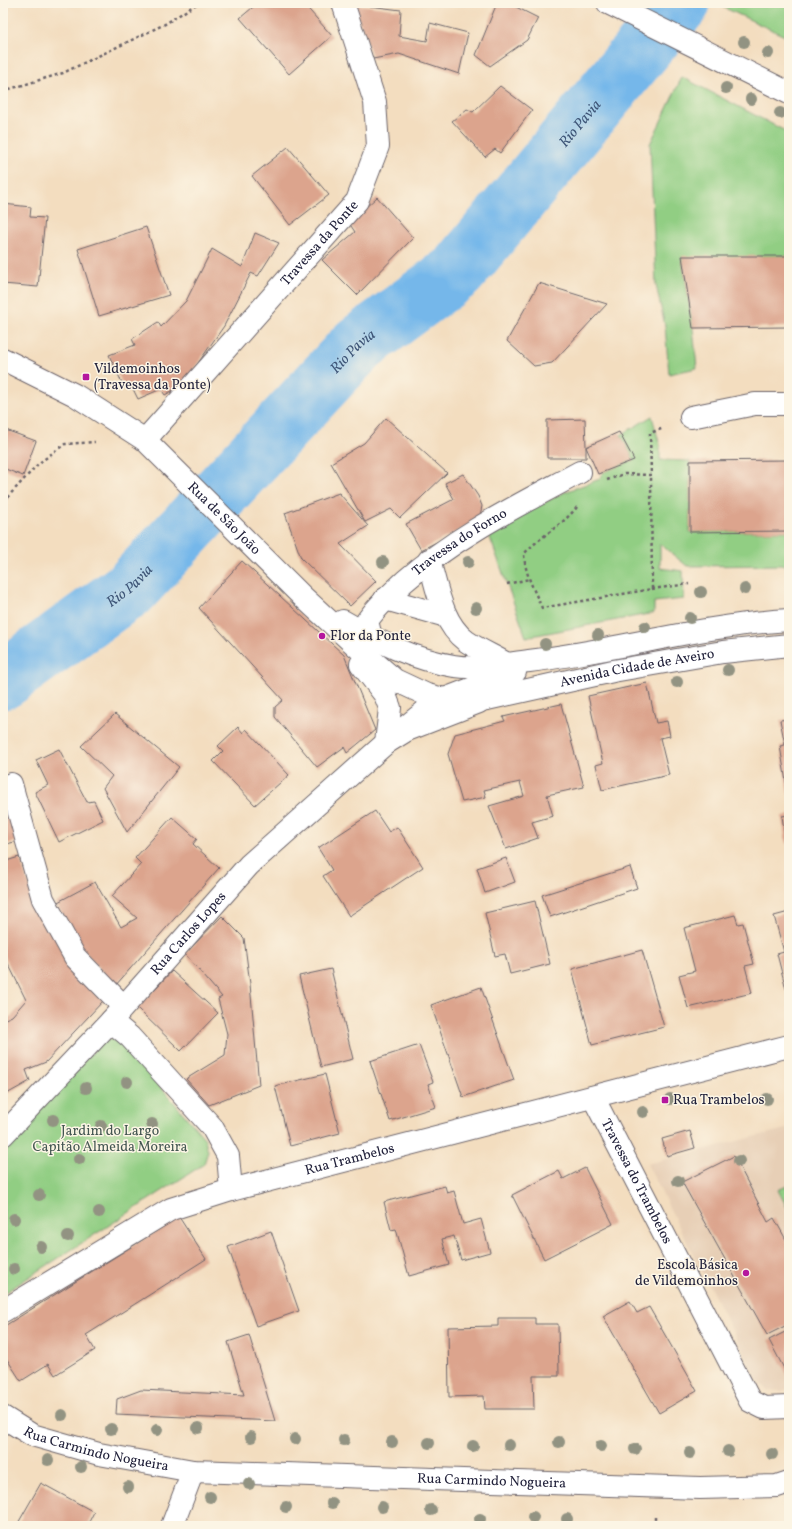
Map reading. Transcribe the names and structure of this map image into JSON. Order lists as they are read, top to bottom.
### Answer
{
  "streets": {
    "street": [
      "Travessa da Ponte",
      "Rua de São João",
      "Travessa do Forno",
      "Avenida Cidade de Aveiro",
      "Rua Carlos Lopes",
      "Rua Trambelos",
      "Travessa do Trambelos",
      "Rua Carmindo Nogueira"
    ]
  },
  "crossings": [
    ["Travessa da Ponte", "Rua de São João"],
    ["Rua de São João", "Avenida Cidade de Aveiro"],
    ["Travessa do Forno", "Avenida Cidade de Aveiro"],
    ["Avenida Cidade de Aveiro", "Rua Carlos Lopes"],
    ["Rua Trambelos", "Travessa do Trambelos"]
  ],
  "water": ["Rio Pavia"],
  "parks": ["Jardim do Largo Capitão Almeida Moreira"],
  "places": {
    "transit": ["Vildemoinhos (Travessa da Ponte)", "Rua Trambelos"],
    "other": ["Flor da Ponte", "Escola Básica de Vildemoinhos"]
  }
}
